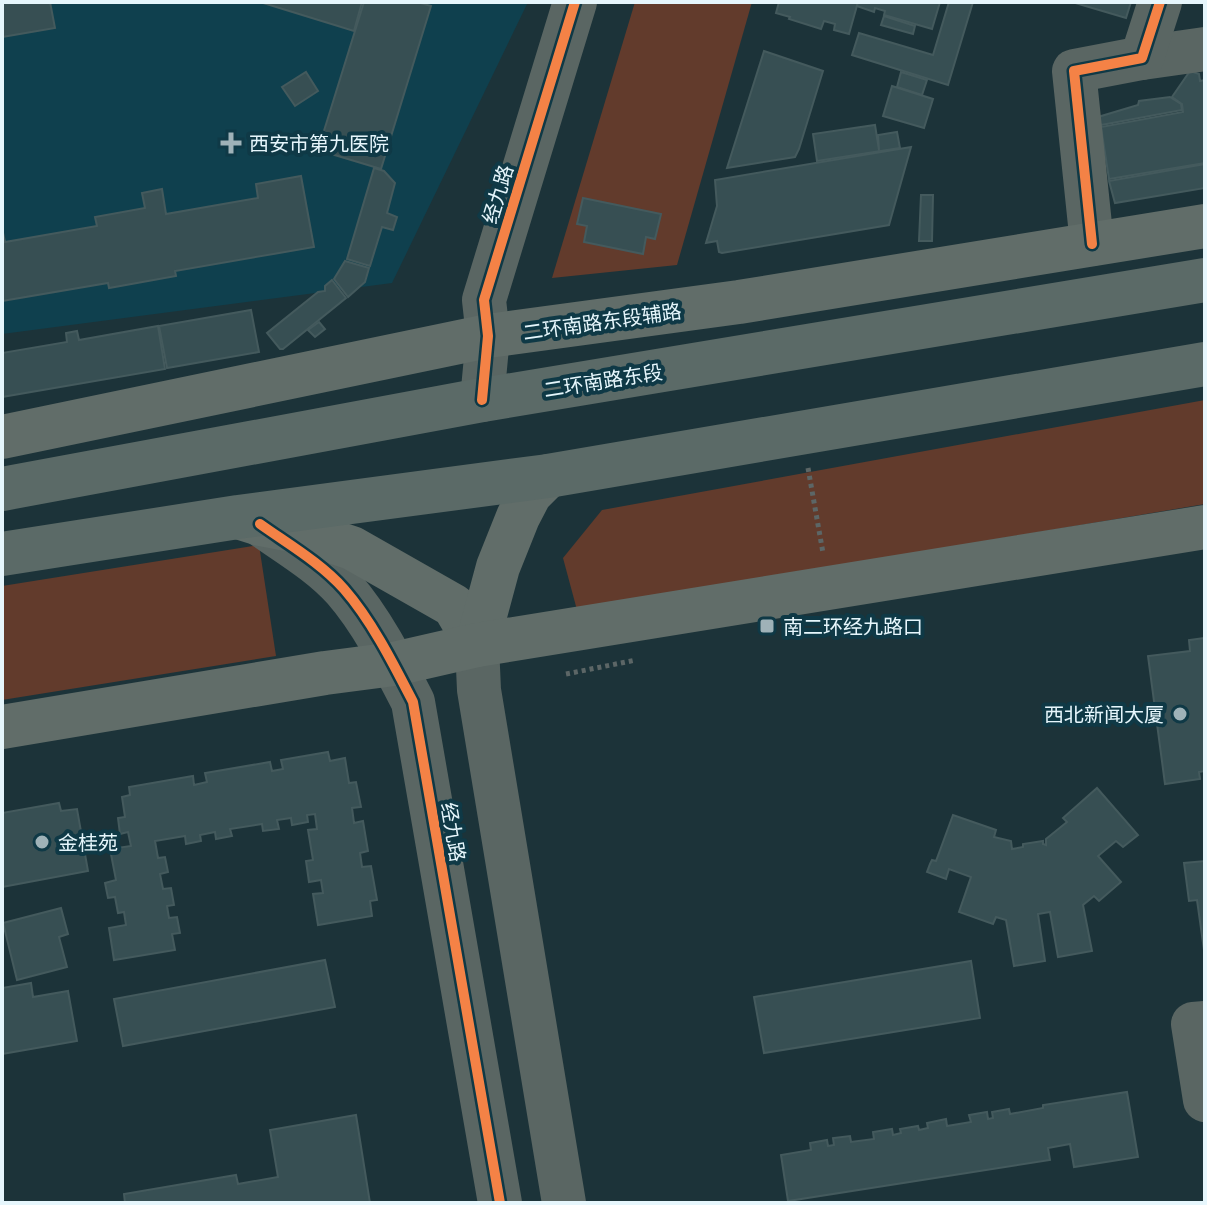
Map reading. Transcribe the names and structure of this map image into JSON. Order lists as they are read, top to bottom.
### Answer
{
  "streets": {
    "highway": ["二环南路东段"],
    "main road": ["二环南路东段辅路"],
    "street": ["经九路"]
  },
  "crossings": [
    ["经九路", "二环南路东段辅路"],
    ["经九路", "二环南路东段"]
  ],
  "places": {
    "health": ["西安市第九医院"],
    "transit": ["南二环经九路口"],
    "other": ["西北新闻大厦", "金桂苑"]
  }
}
